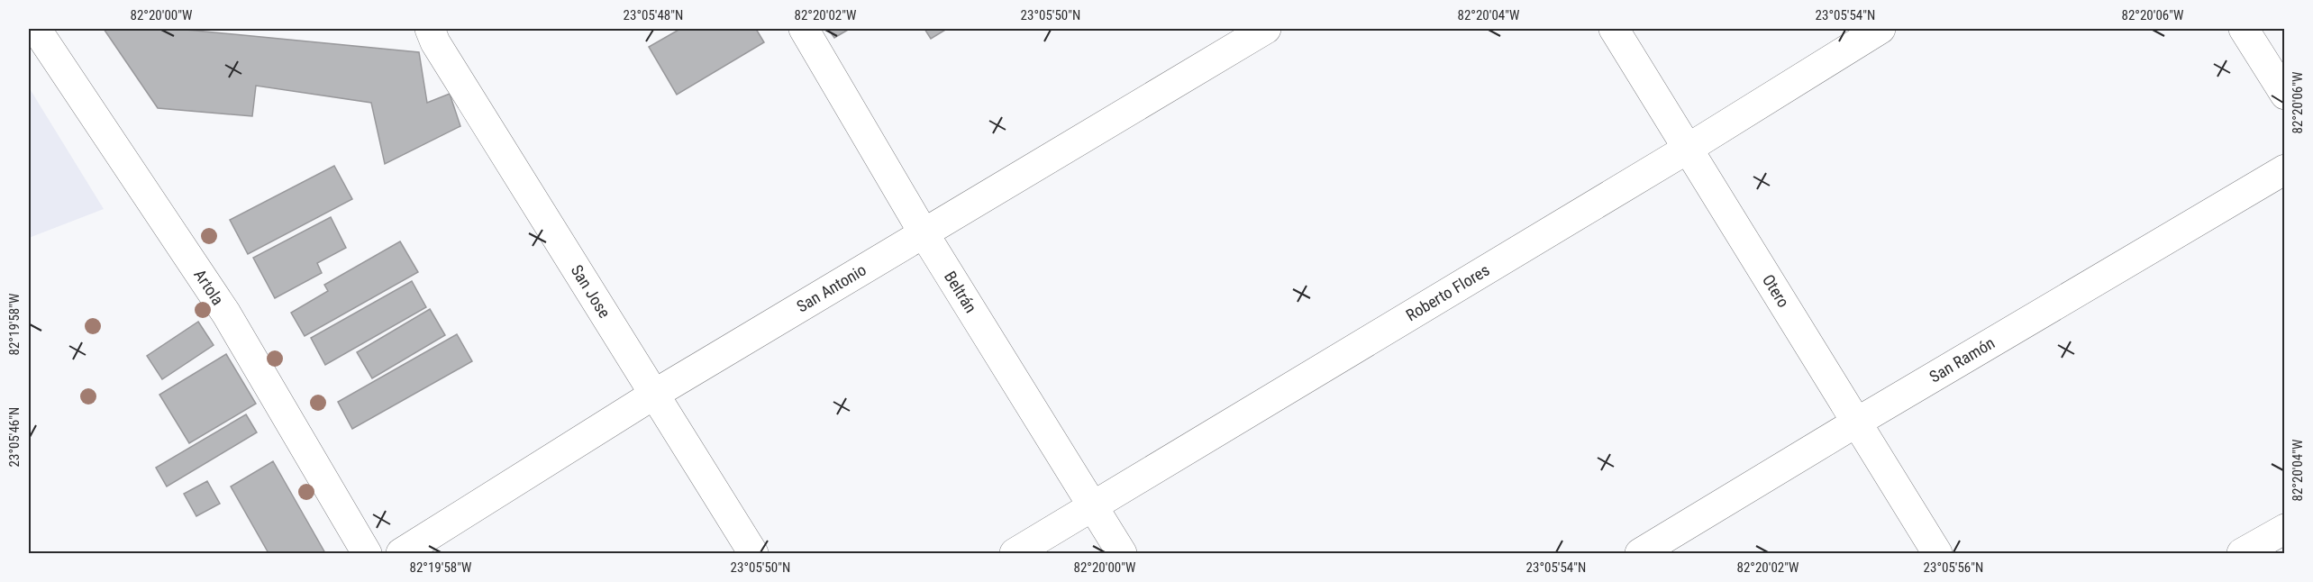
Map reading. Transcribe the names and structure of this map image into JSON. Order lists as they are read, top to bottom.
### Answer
{
  "streets": {
    "street": [
      "Artola",
      "San Antonio",
      "San Jose",
      "Otero",
      "Beltrán",
      "Roberto Flores",
      "San Ramón"
    ]
  },
  "crossings": [
    ["San Antonio", "San Jose"],
    ["San Antonio", "Beltrán"],
    ["Otero", "Roberto Flores"],
    ["Otero", "San Ramón"],
    ["Beltrán", "Roberto Flores"]
  ],
  "coordinates": [
    "82°20'00\"W",
    "23°05'48\"N",
    "82°20'02\"W",
    "23°05'50\"N",
    "82°20'04\"W",
    "23°05'54\"N",
    "82°20'06\"W",
    "82°19'58\"W",
    "23°05'46\"N",
    "23°05'56\"N"
  ]
}
